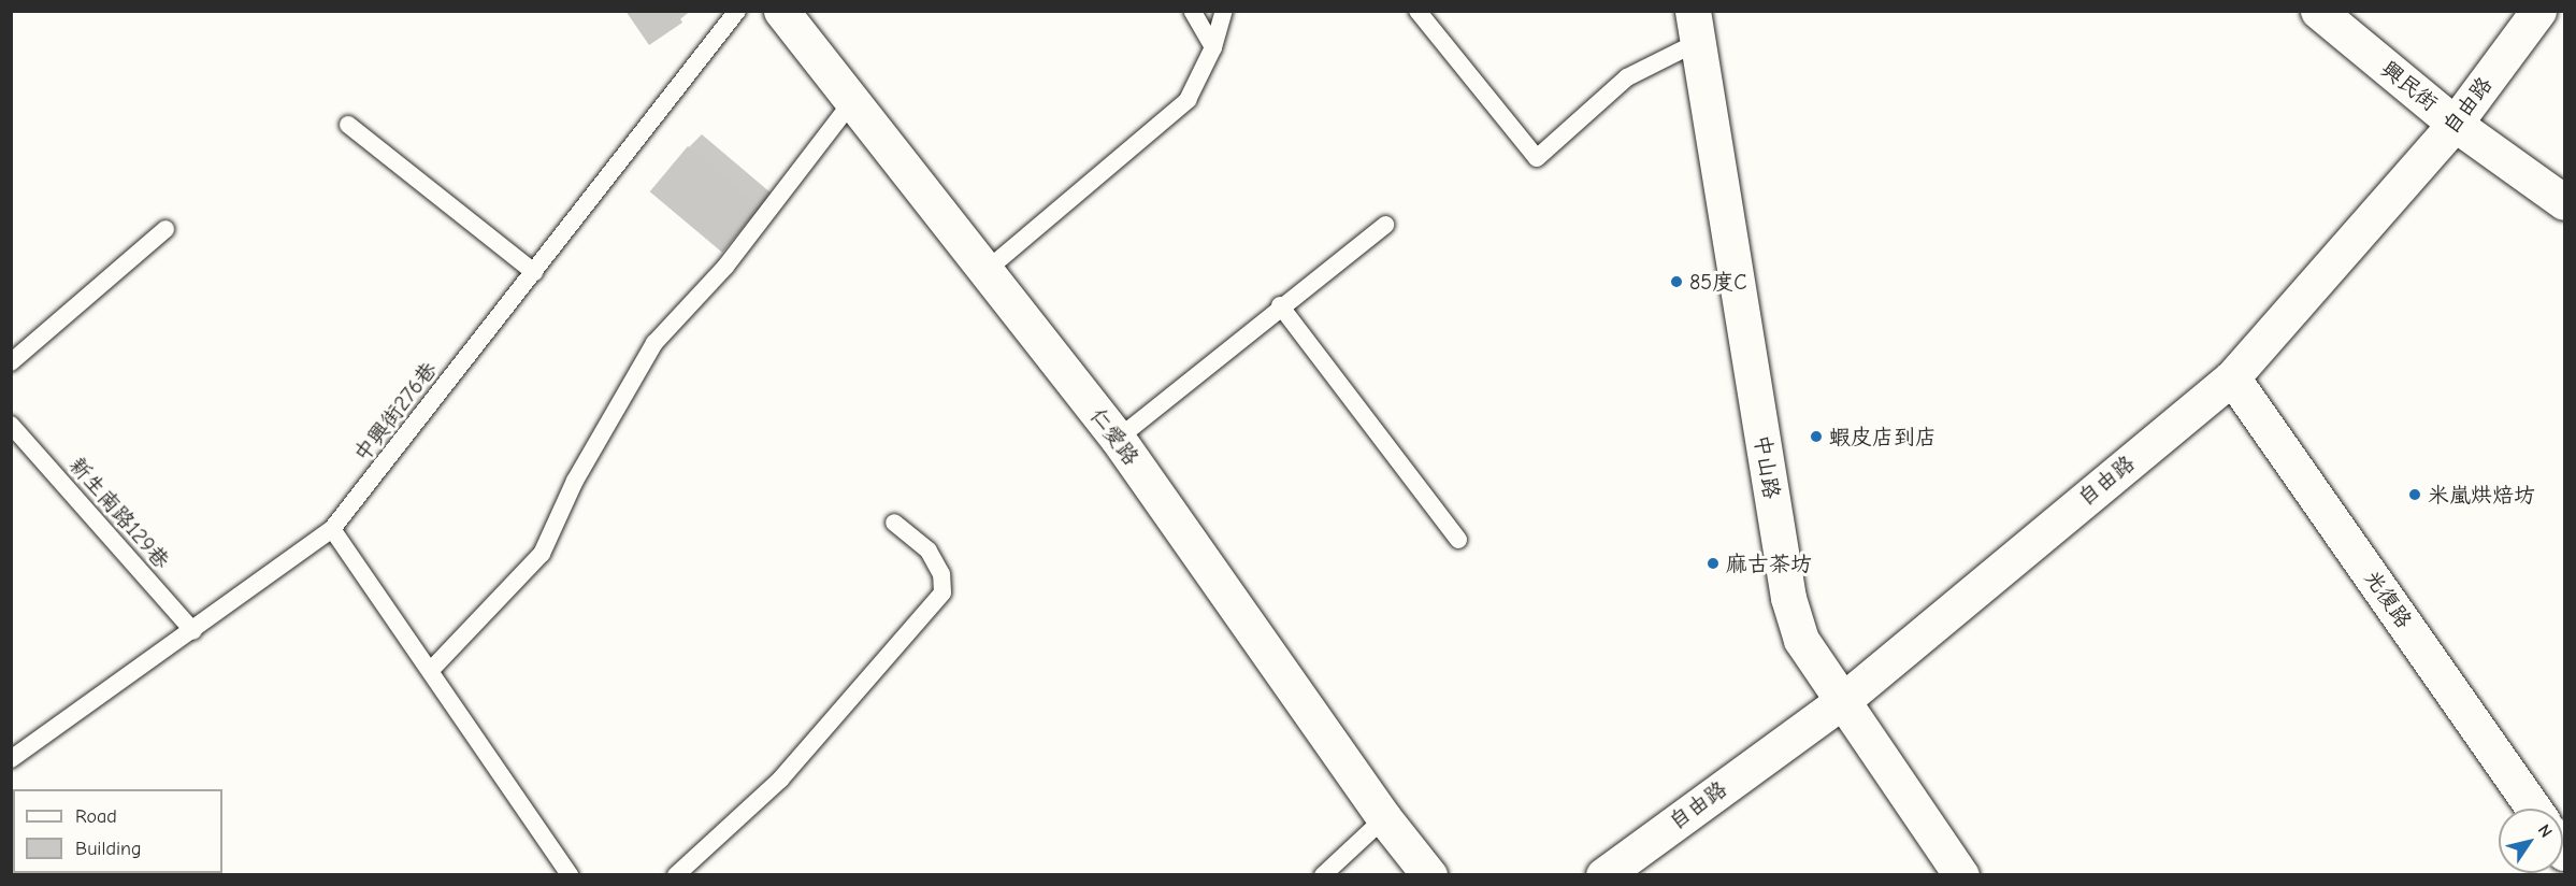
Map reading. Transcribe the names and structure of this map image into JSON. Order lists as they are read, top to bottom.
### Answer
{
  "streets": {
    "street": [
      "興民街",
      "自由路",
      "仁愛路",
      "中山路",
      "光復路"
    ],
    "lane": ["中興街276巷", "新生南路129巷"]
  },
  "crossings": [
    ["興民街", "自由路"],
    ["自由路", "中山路"],
    ["自由路", "光復路"],
    ["中興街276巷", "新生南路129巷"]
  ],
  "places": [
    "85度C",
    "蝦皮店到店",
    "米嵐烘焙坊",
    "麻古茶坊"
  ],
  "legend": ["Road", "Building"],
  "north": "top right"
}
